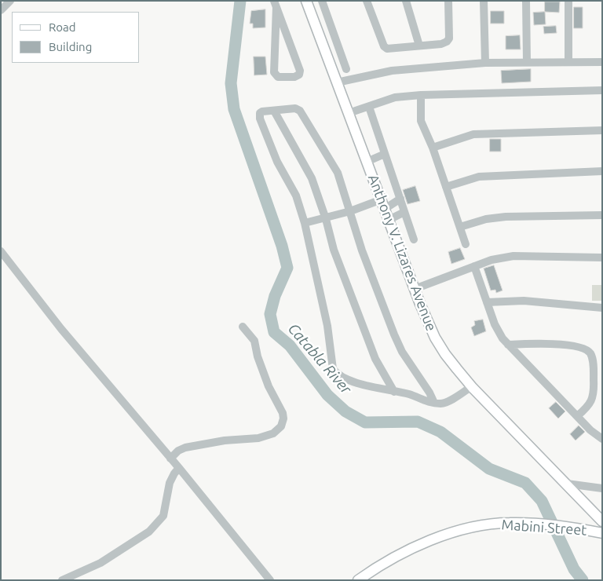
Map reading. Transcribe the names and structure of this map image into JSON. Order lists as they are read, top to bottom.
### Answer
{
  "streets": {
    "main road": ["Anthony V. Lizares Avenue", "Mabini Street"]
  },
  "water": ["Catabla River"],
  "legend": ["Road", "Building"]
}
